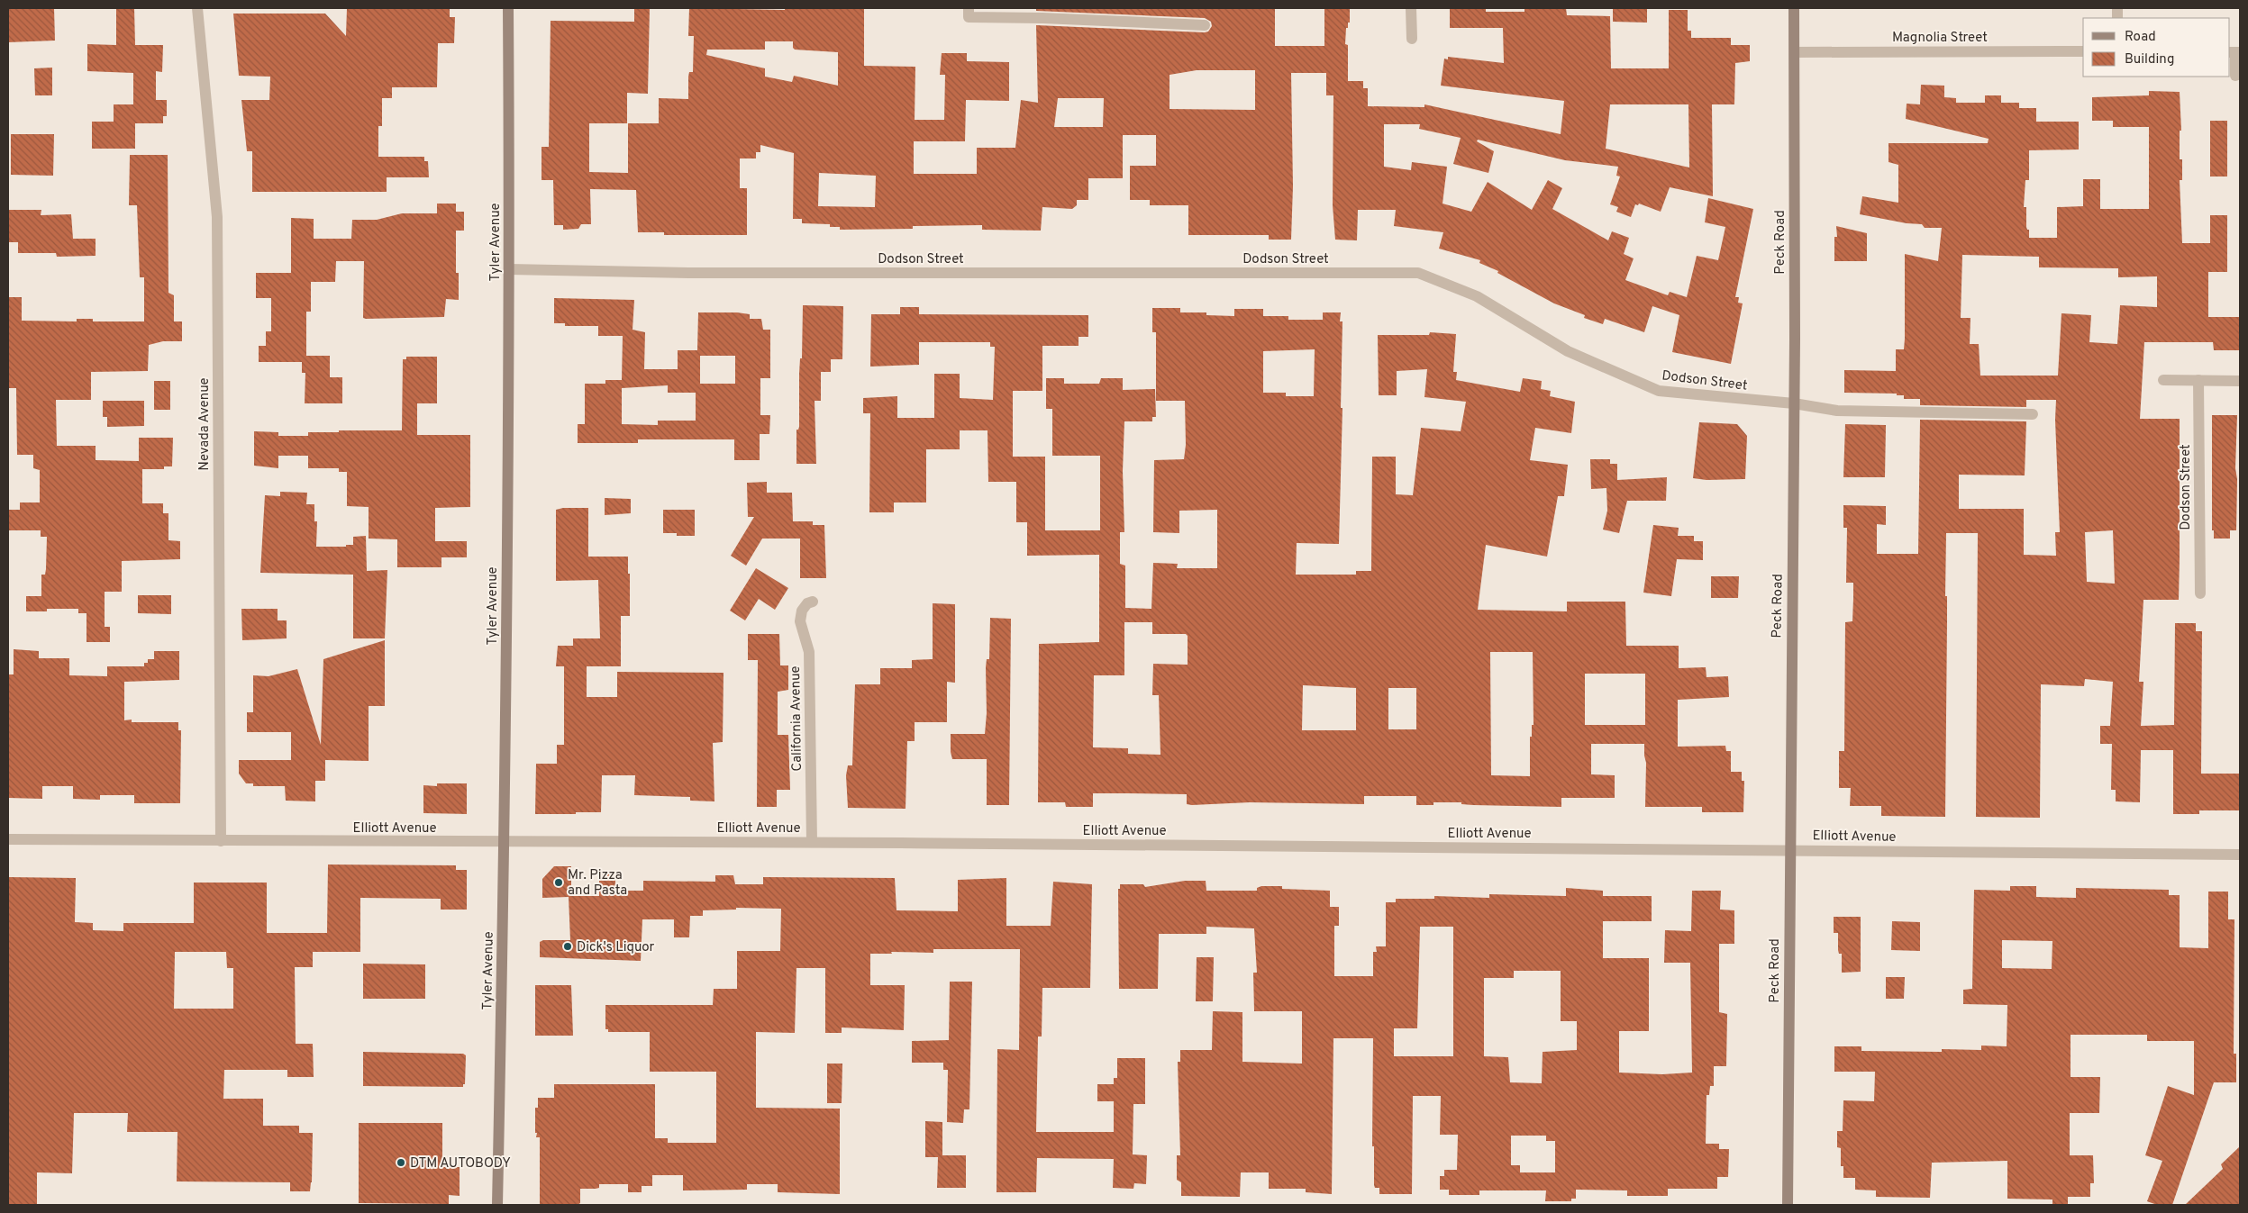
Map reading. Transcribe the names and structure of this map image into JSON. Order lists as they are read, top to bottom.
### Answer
{
  "streets": {
    "main road": ["Tyler Avenue", "Peck Road"],
    "street": [
      "Magnolia Street",
      "Dodson Street",
      "Nevada Avenue",
      "California Avenue",
      "Elliott Avenue"
    ]
  },
  "crossings": [
    ["Magnolia Street", "Peck Road"],
    ["Tyler Avenue", "Dodson Street"],
    ["Tyler Avenue", "Elliott Avenue"],
    ["Peck Road", "Dodson Street"],
    ["Peck Road", "Elliott Avenue"],
    ["Nevada Avenue", "Elliott Avenue"],
    ["California Avenue", "Elliott Avenue"]
  ],
  "places": ["Mr. Pizza and Pasta", "Dick's Liquor", "DTM AUTOBODY"],
  "legend": ["Road", "Building"]
}
